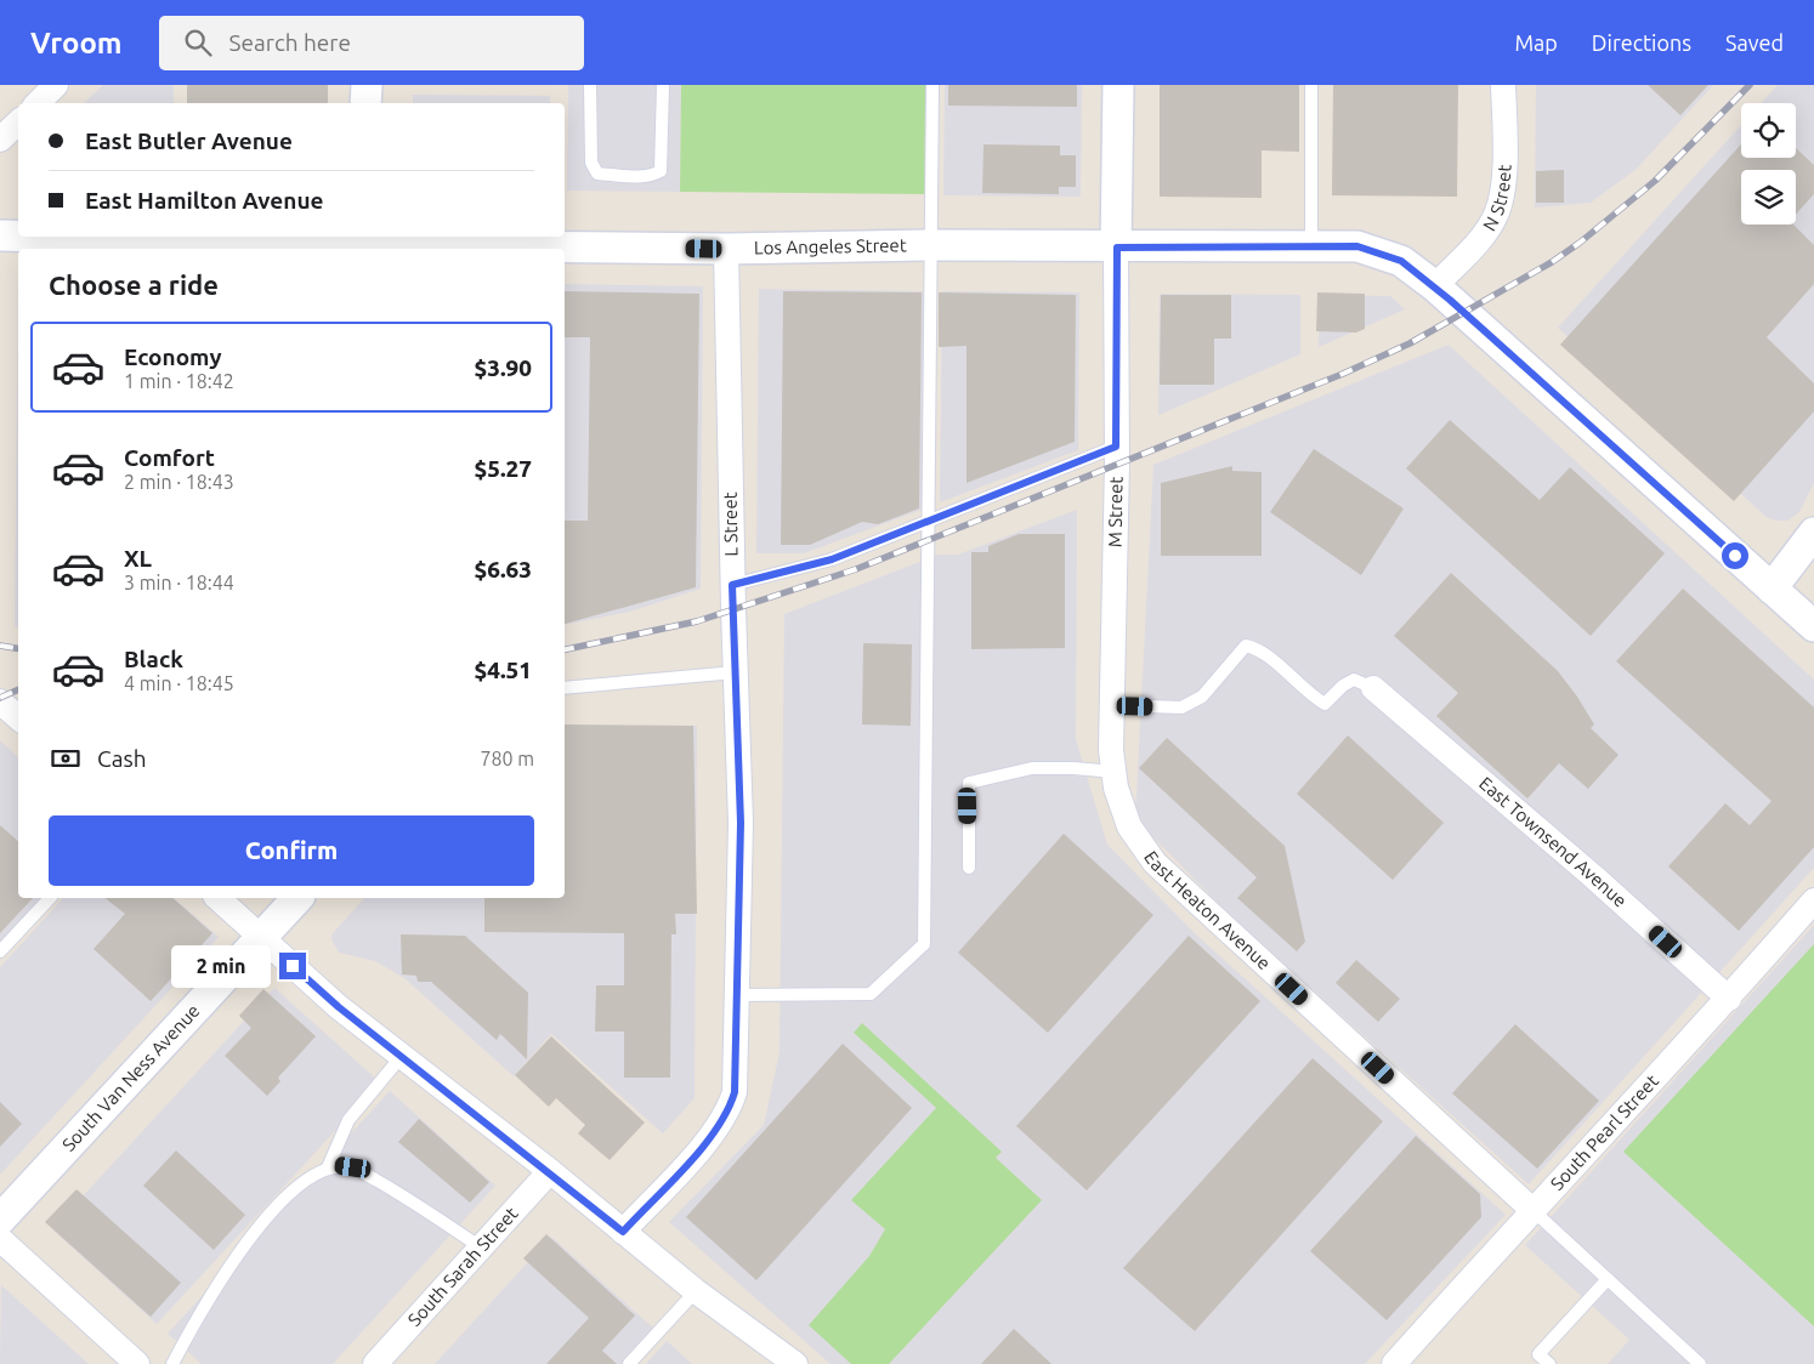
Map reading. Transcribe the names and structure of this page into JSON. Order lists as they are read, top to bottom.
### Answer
{
  "streets": {
    "street": [
      "N Street",
      "Los Angeles Street",
      "M Street",
      "L Street",
      "East Townsend Avenue",
      "East Heaton Avenue",
      "South Van Ness Avenue",
      "South Pearl Street",
      "South Sarah Street"
    ]
  },
  "crossings": [
    ["N Street", "Los Angeles Street"],
    ["Los Angeles Street", "M Street"],
    ["Los Angeles Street", "L Street"],
    ["M Street", "East Heaton Avenue"],
    ["East Townsend Avenue", "South Pearl Street"],
    ["East Heaton Avenue", "South Pearl Street"]
  ],
  "page": {
    "header": "Vroom",
    "search": "Search here",
    "nav": ["Map", "Directions", "Saved"],
    "banner": ["East Butler Avenue", "East Hamilton Avenue"],
    "heading": "Choose a ride",
    "list": [
      {
        "name": "Economy",
        "note": "1 min · 18:42",
        "value": "$3.90"
      },
      {
        "name": "Comfort",
        "note": "2 min · 18:43",
        "value": "$5.27"
      },
      {
        "name": "XL",
        "note": "3 min · 18:44",
        "value": "$6.63"
      },
      {
        "name": "Black",
        "note": "4 min · 18:45",
        "value": "$4.51"
      }
    ],
    "pay": ["Cash", "780 m"],
    "buttons": "Confirm",
    "bubble": "2 min"
  }
}
